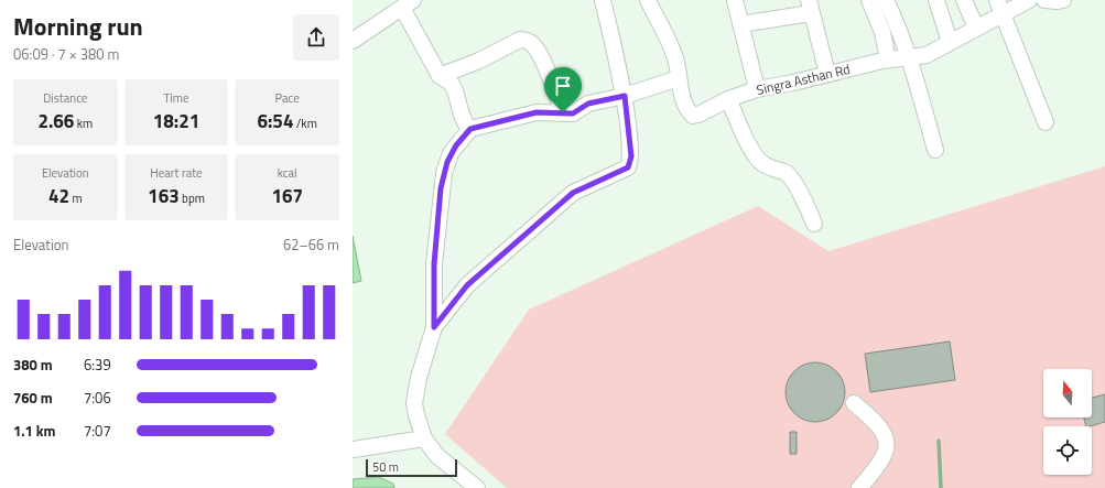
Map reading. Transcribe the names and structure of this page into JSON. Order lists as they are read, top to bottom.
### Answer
{
  "streets": {
    "street": ["Singra Asthan Rd"]
  },
  "scale_bar": "50 m",
  "north": "top",
  "page": {
    "heading": ["Morning run", "06:09 · 7 × 380 m"],
    "stats": [
      ["Distance", "2.66 km"],
      ["Time", "18:21"],
      ["Pace", "6:54 /km"],
      ["Elevation", "42 m"],
      ["Heart rate", "163 bpm"],
      ["kcal", "167"]
    ],
    "chart": ["Elevation", "62–66 m"],
    "list": [
      {
        "name": "380 m",
        "note": "6:39"
      },
      {
        "name": "760 m",
        "note": "7:06"
      },
      {
        "name": "1.1 km",
        "note": "7:07"
      }
    ],
    "scale": "50 m"
  }
}
